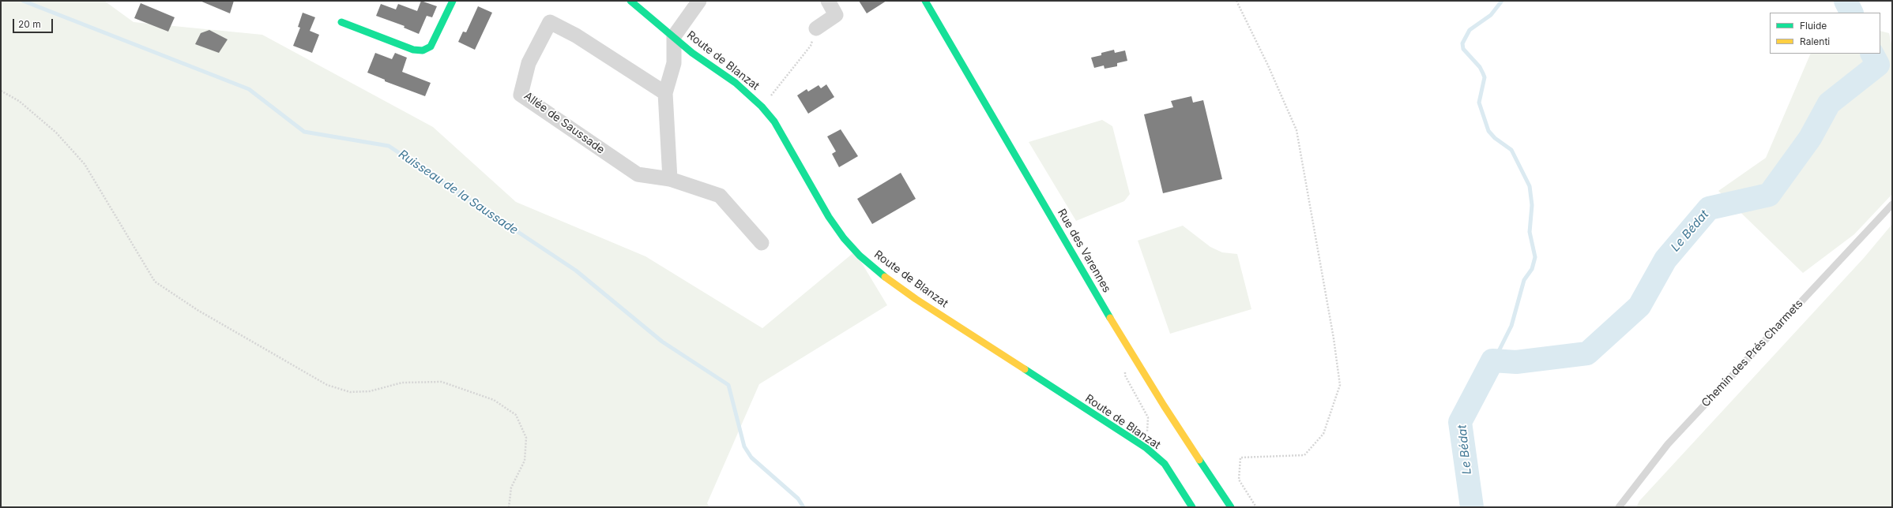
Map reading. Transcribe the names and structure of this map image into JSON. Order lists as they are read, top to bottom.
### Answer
{
  "streets": {
    "street": ["Route de Blanzat", "Allée de Saussade", "Rue des Varennes"],
    "lane": ["Chemin des Prés Charmets"]
  },
  "water": ["Ruisseau de la Saussade", "Le Bédat"],
  "legend": ["Fluide", "Ralenti"],
  "scale_bar": "20 m"
}
